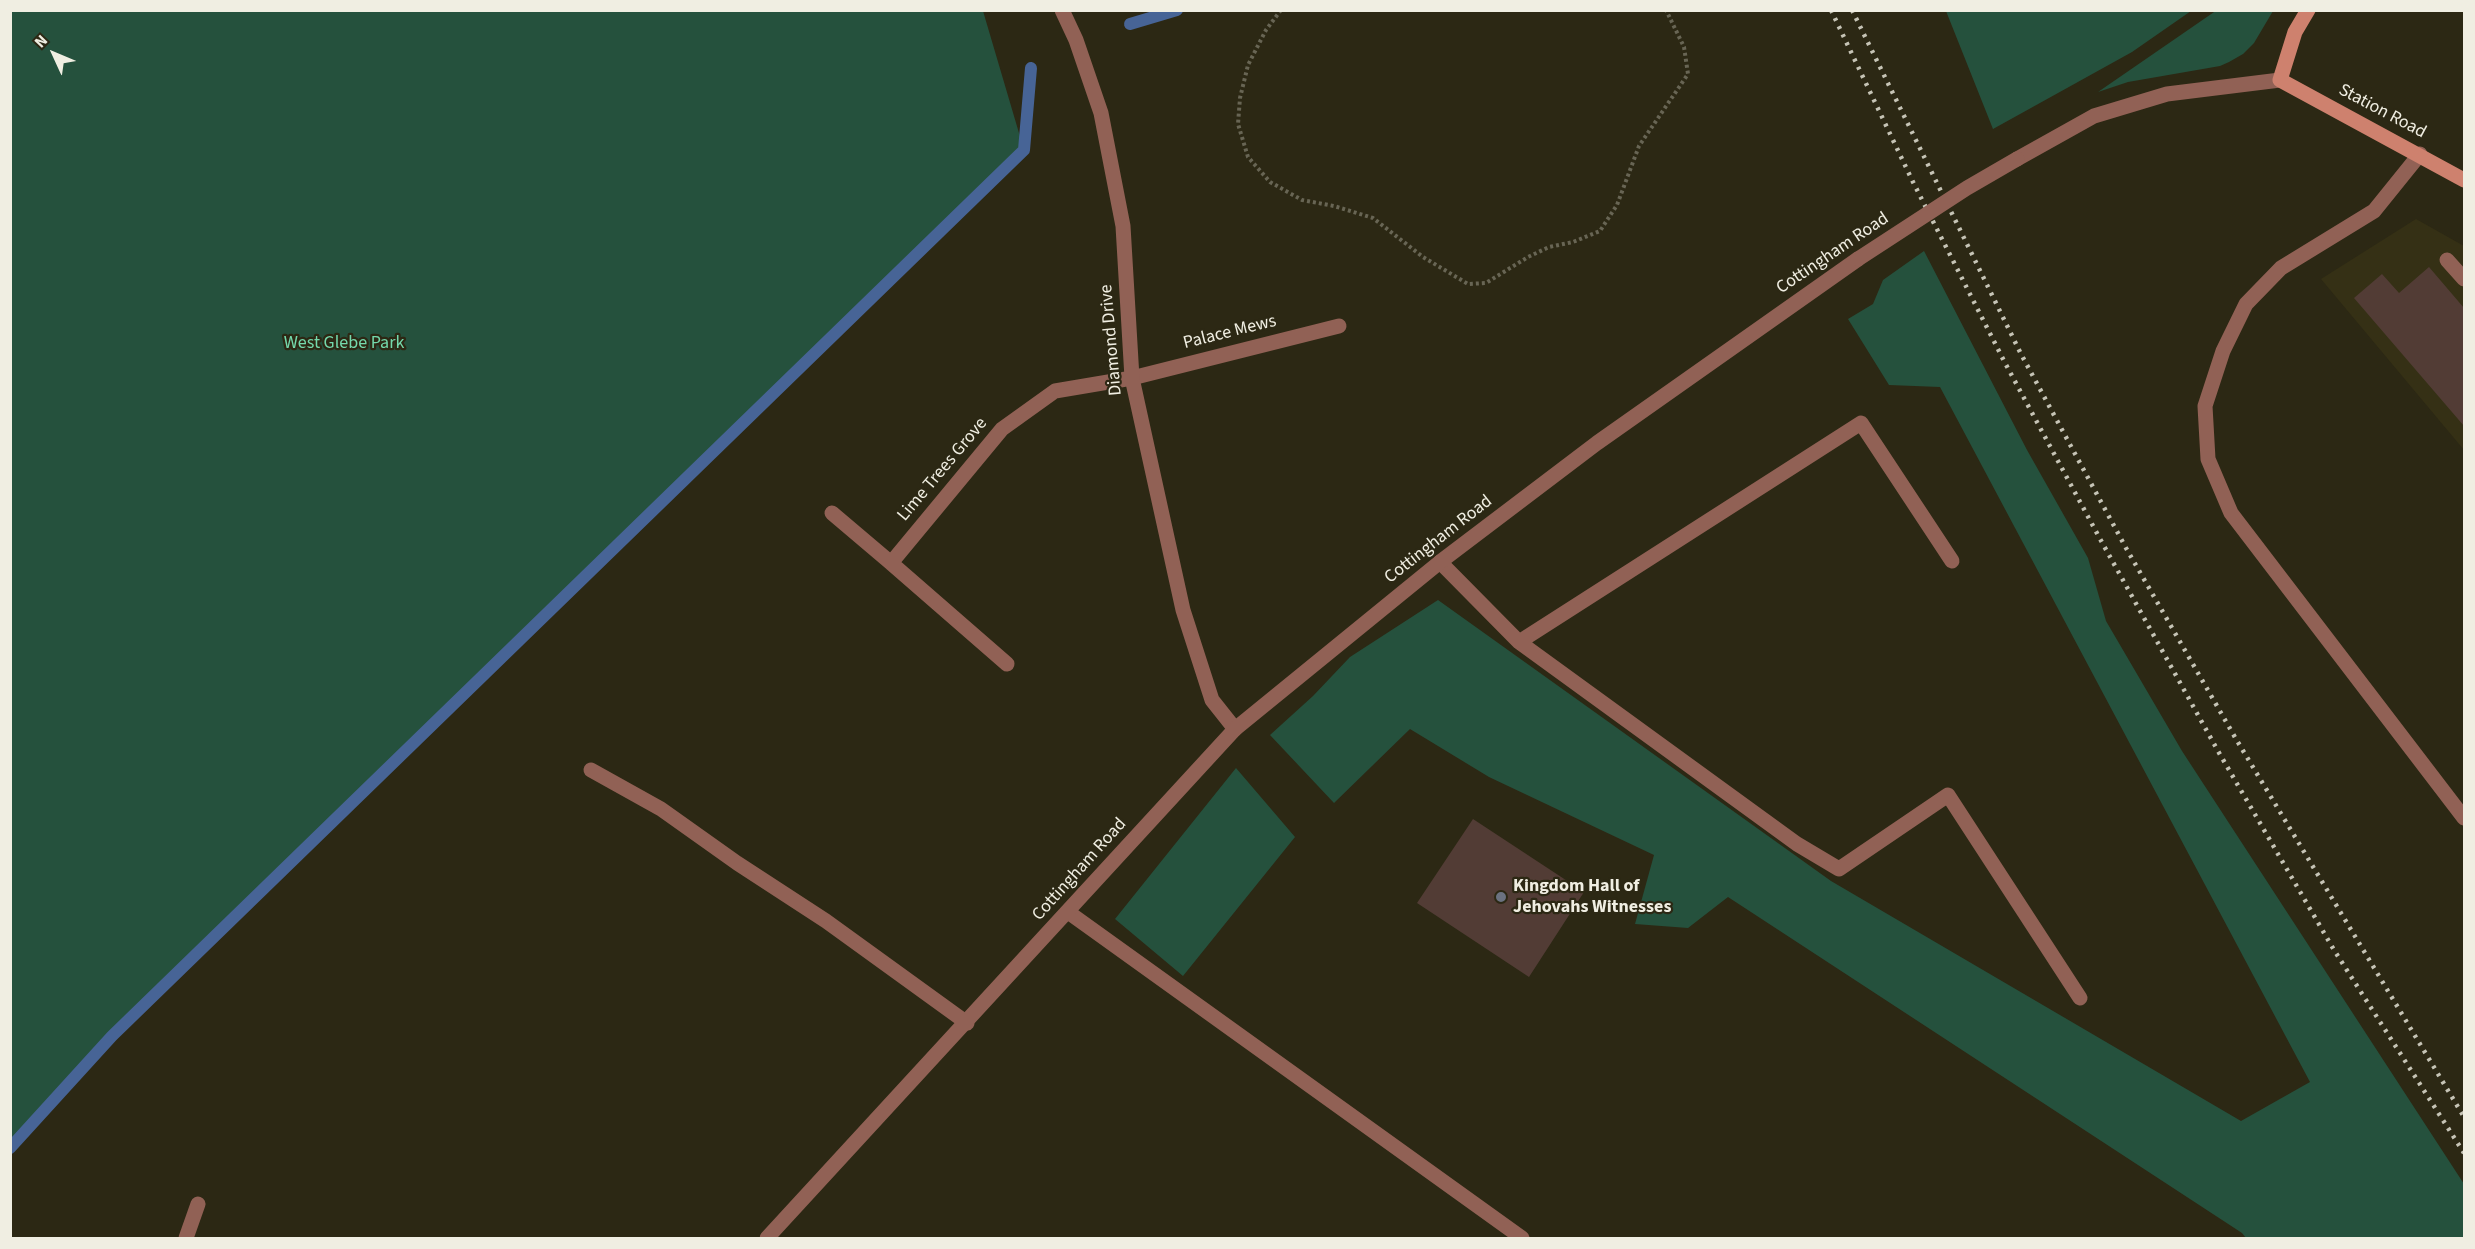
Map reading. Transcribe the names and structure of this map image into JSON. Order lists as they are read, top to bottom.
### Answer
{
  "streets": {
    "main road": ["Station Road"],
    "street": [
      "Cottingham Road",
      "Palace Mews",
      "Diamond Drive",
      "Lime Trees Grove"
    ]
  },
  "crossings": [
    ["Station Road", "Cottingham Road"],
    ["Cottingham Road", "Diamond Drive"],
    ["Palace Mews", "Diamond Drive"],
    ["Palace Mews", "Lime Trees Grove"],
    ["Diamond Drive", "Lime Trees Grove"]
  ],
  "parks": ["West Glebe Park"],
  "places": ["Kingdom Hall of Jehovahs Witnesses"],
  "north": "top left"
}
